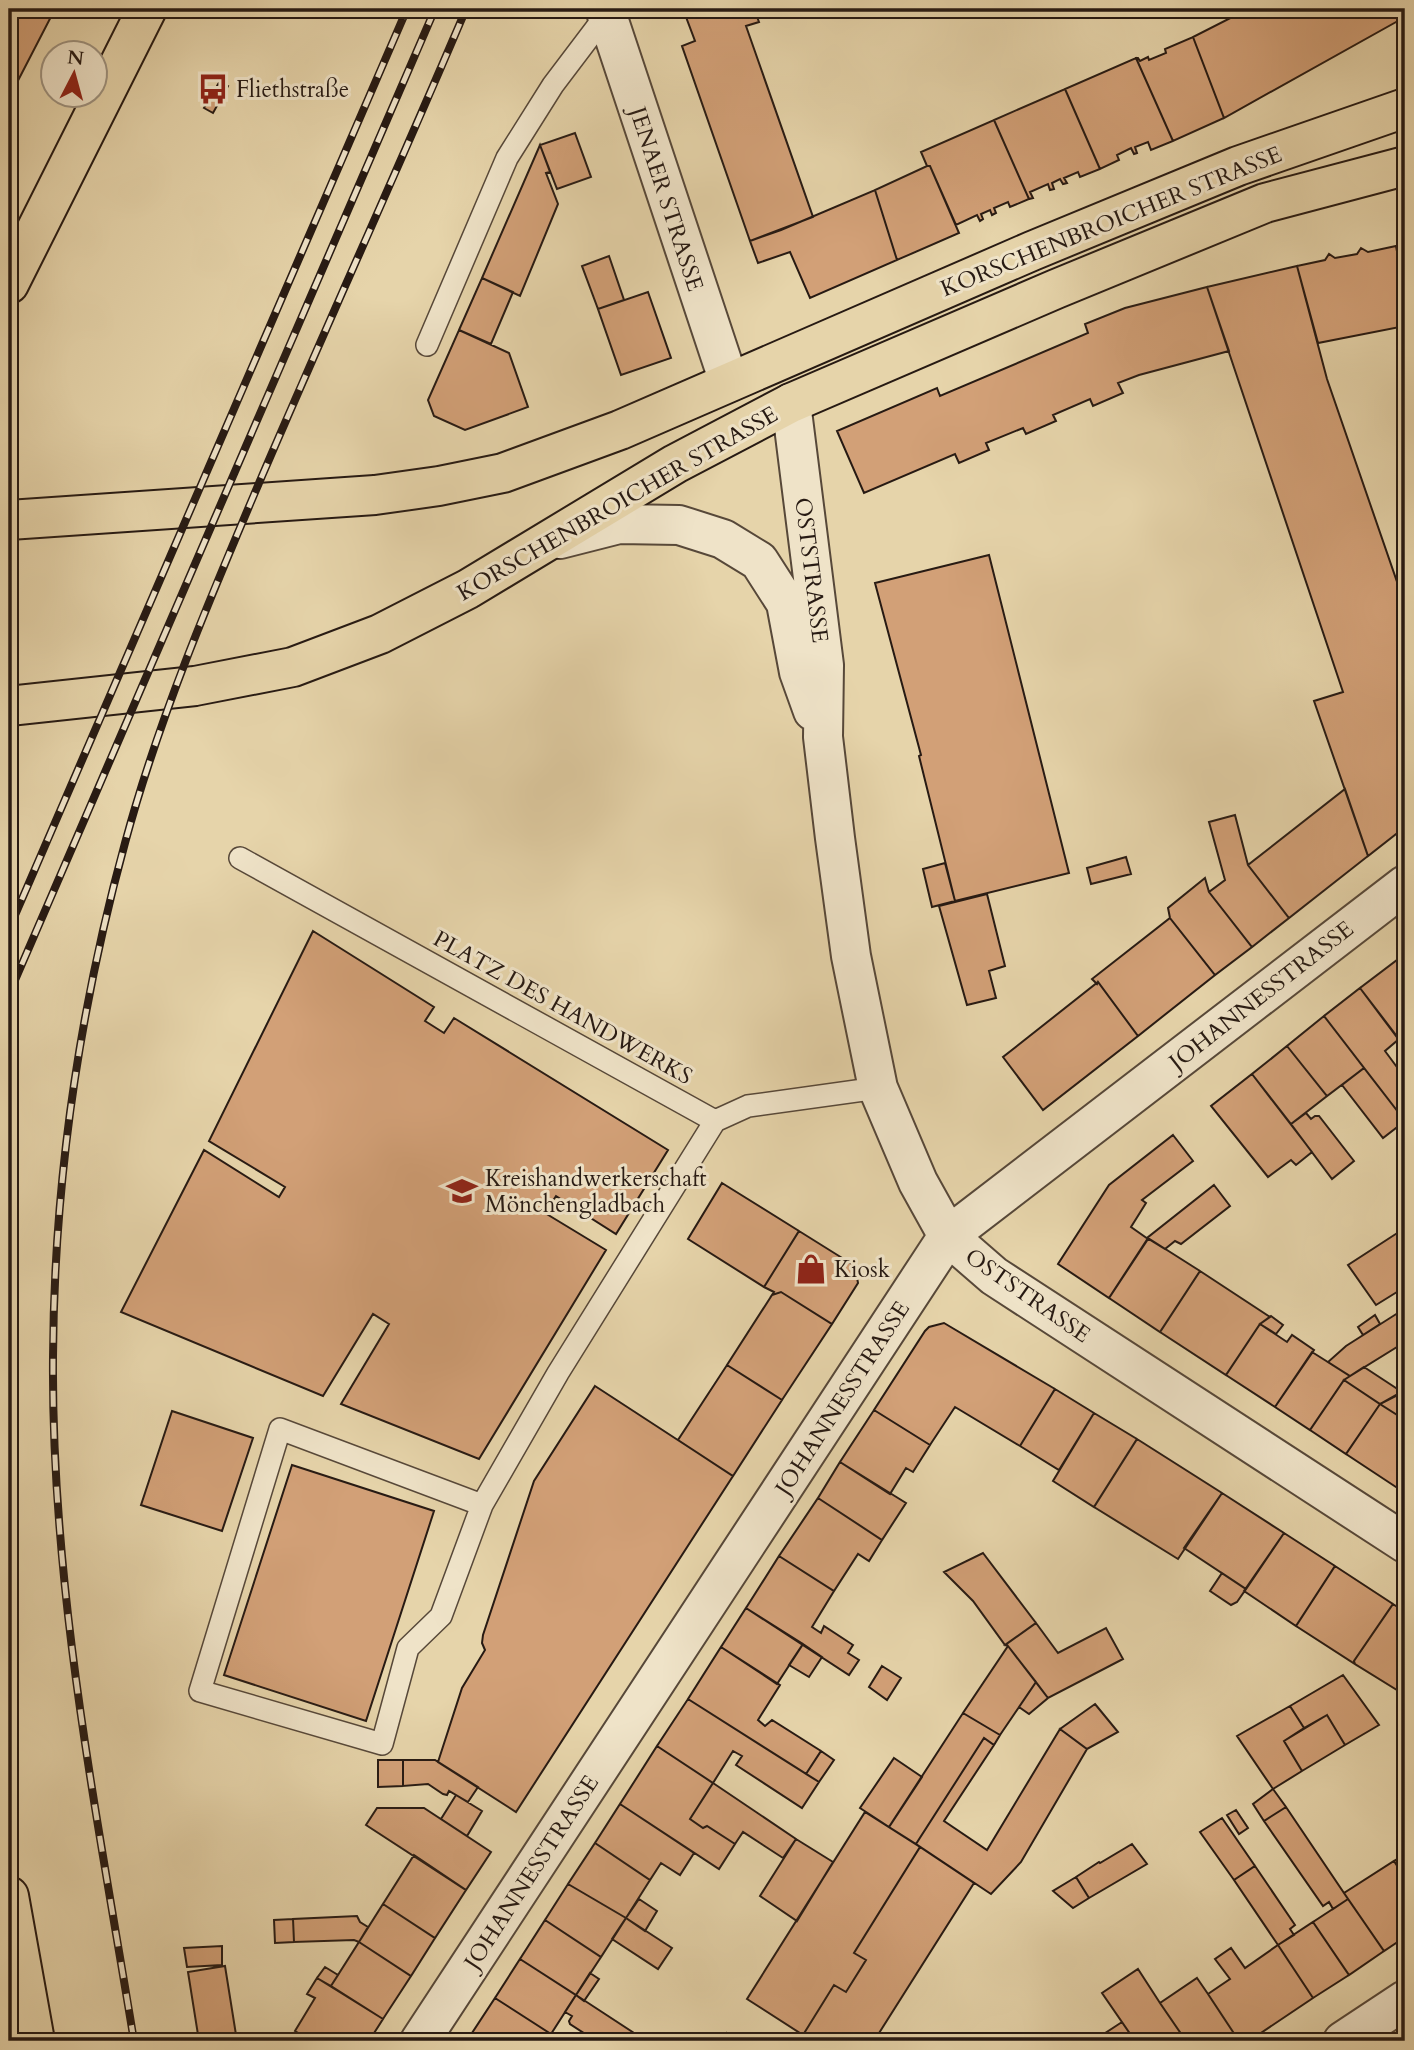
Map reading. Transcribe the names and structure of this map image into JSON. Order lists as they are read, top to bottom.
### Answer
{
  "streets": {
    "main road": ["KORSCHENBROICHER STRASSE"],
    "street": ["JENAER STRASSE", "OSTSTRASSE", "JOHANNESSTRASSE"],
    "lane": ["PLATZ DES HANDWERKS"]
  },
  "crossings": [
    ["JENAER STRASSE", "KORSCHENBROICHER STRASSE"],
    ["KORSCHENBROICHER STRASSE", "OSTSTRASSE"],
    ["OSTSTRASSE", "JOHANNESSTRASSE"]
  ],
  "places": {
    "bus stop": ["Fliethstraße"],
    "school or university": ["Kreishandwerkerschaft Mönchengladbach"],
    "shop": ["Kiosk"]
  },
  "north": "top"
}
